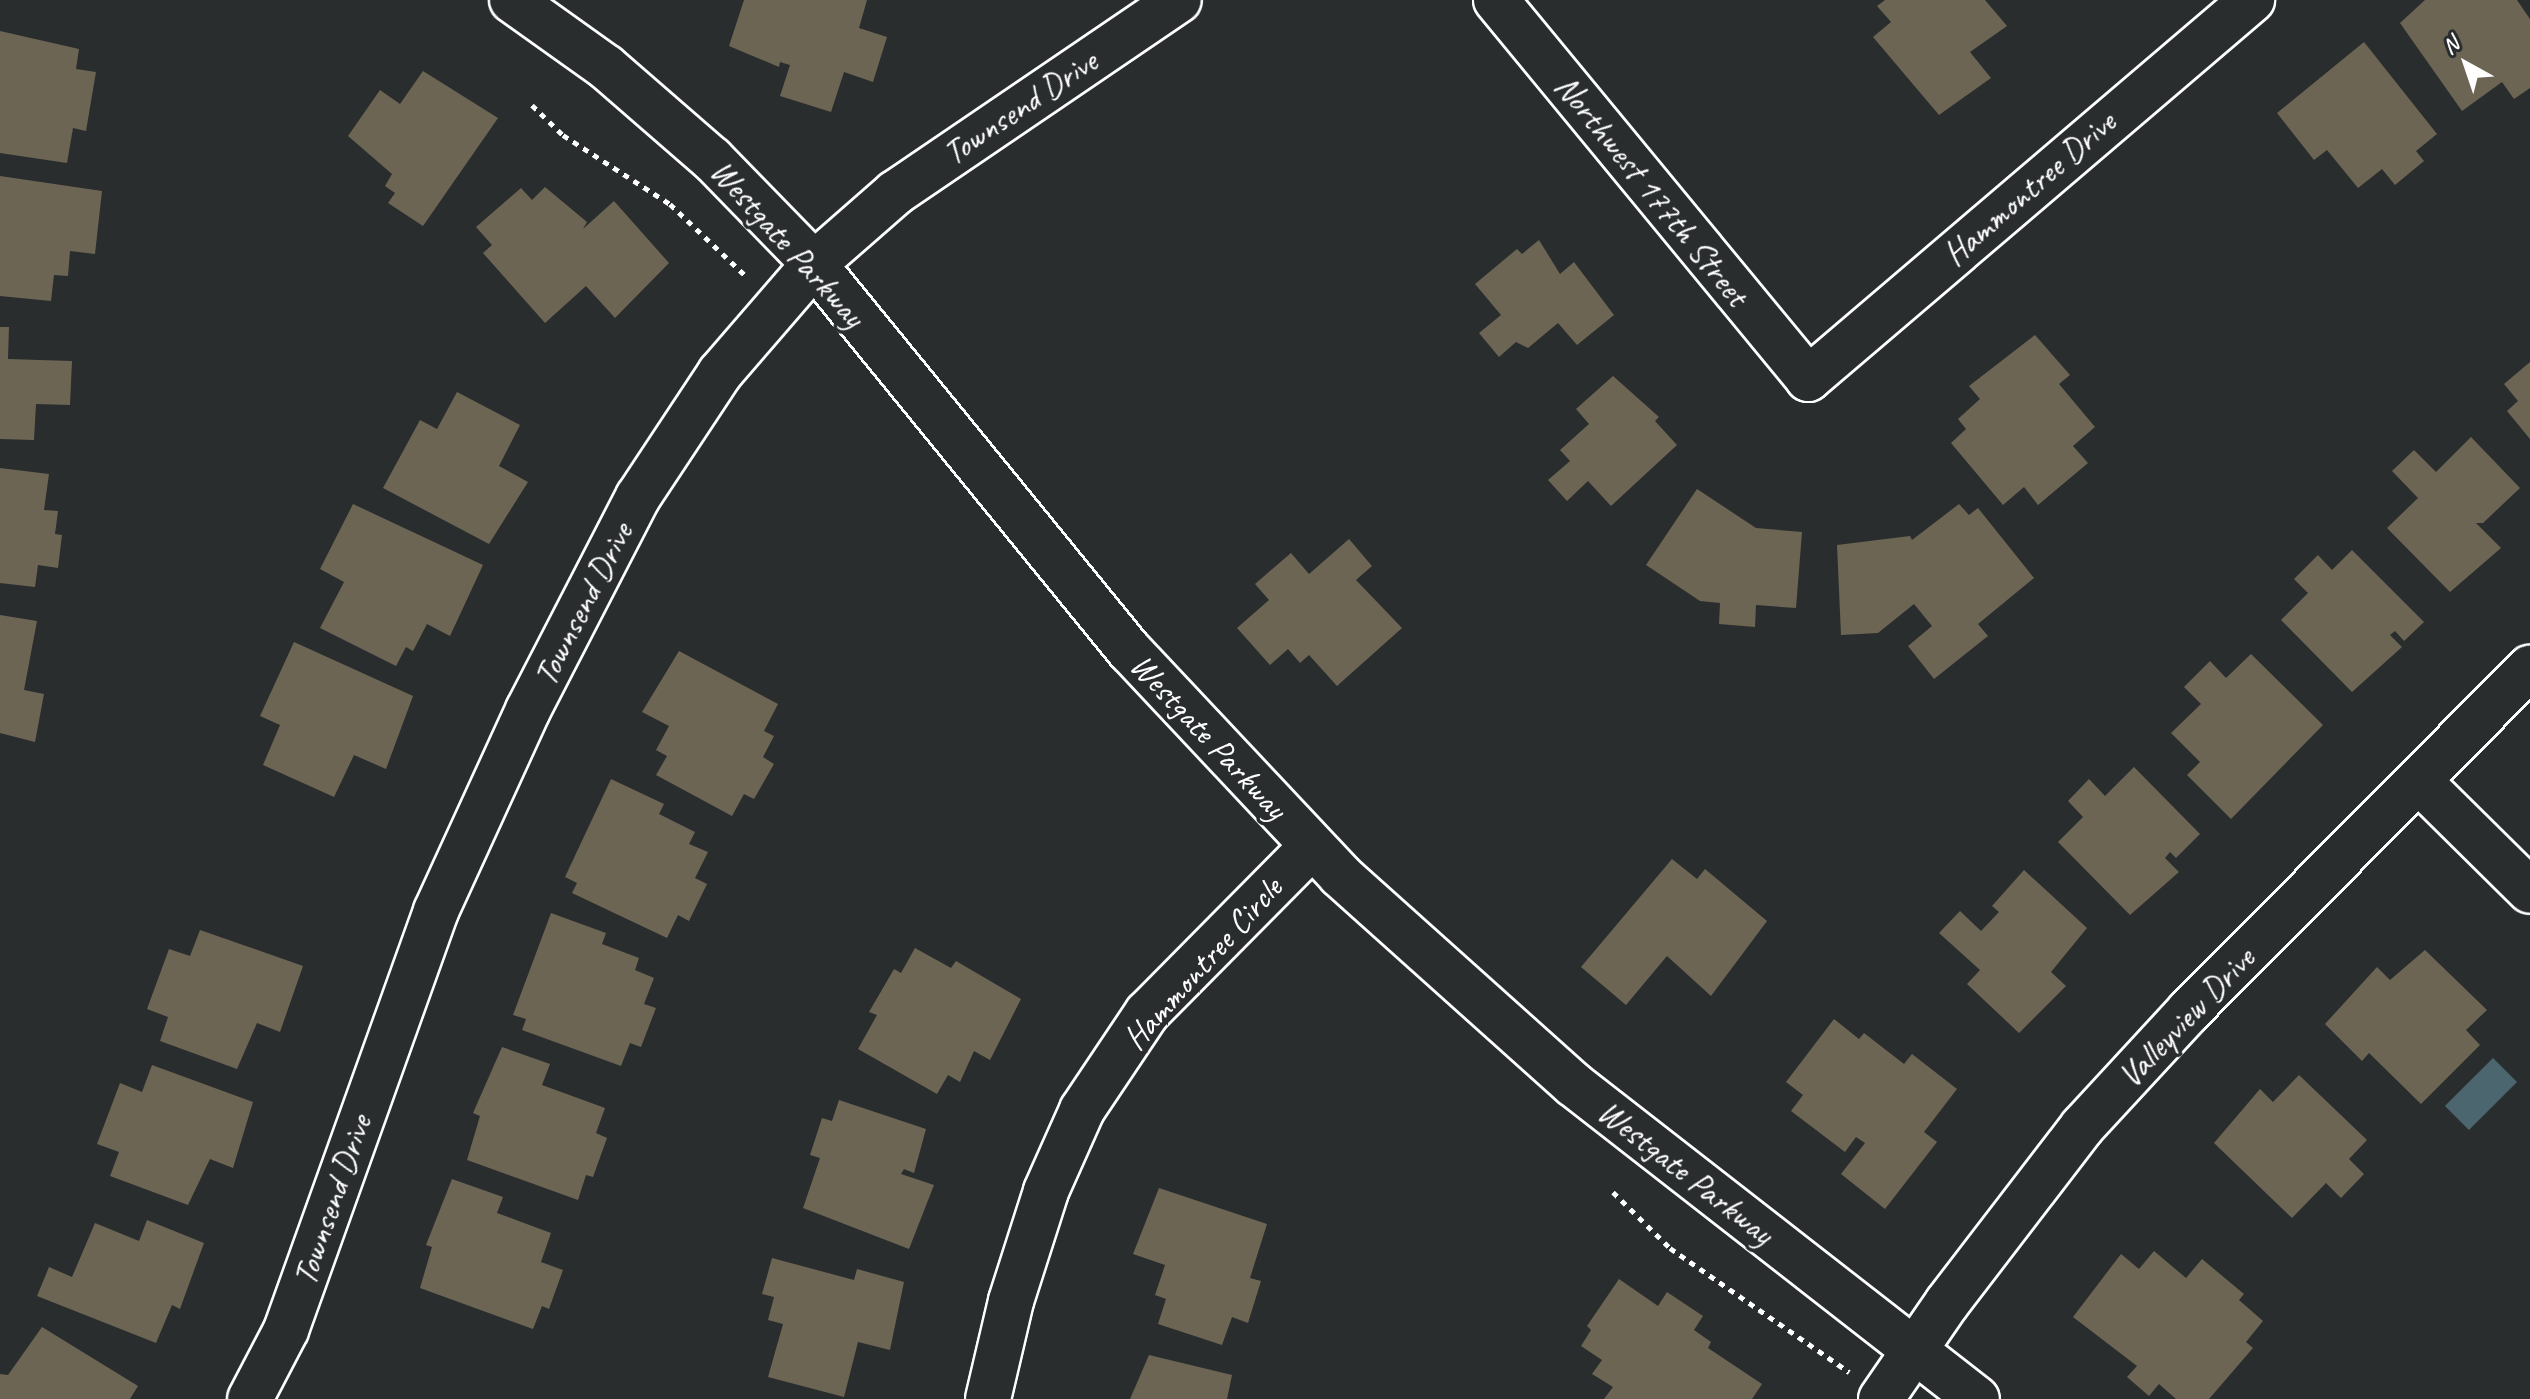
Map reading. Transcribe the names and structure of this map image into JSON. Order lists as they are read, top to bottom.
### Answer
{
  "streets": {
    "street": [
      "Townsend Drive",
      "Hammontree Drive",
      "Northwest 177th Street",
      "Westgate Parkway",
      "Hammontree Circle",
      "Valleyview Drive"
    ]
  },
  "crossings": [
    ["Townsend Drive", "Westgate Parkway"],
    ["Hammontree Drive", "Northwest 177th Street"],
    ["Westgate Parkway", "Hammontree Circle"],
    ["Westgate Parkway", "Valleyview Drive"]
  ],
  "north": "top left"
}
